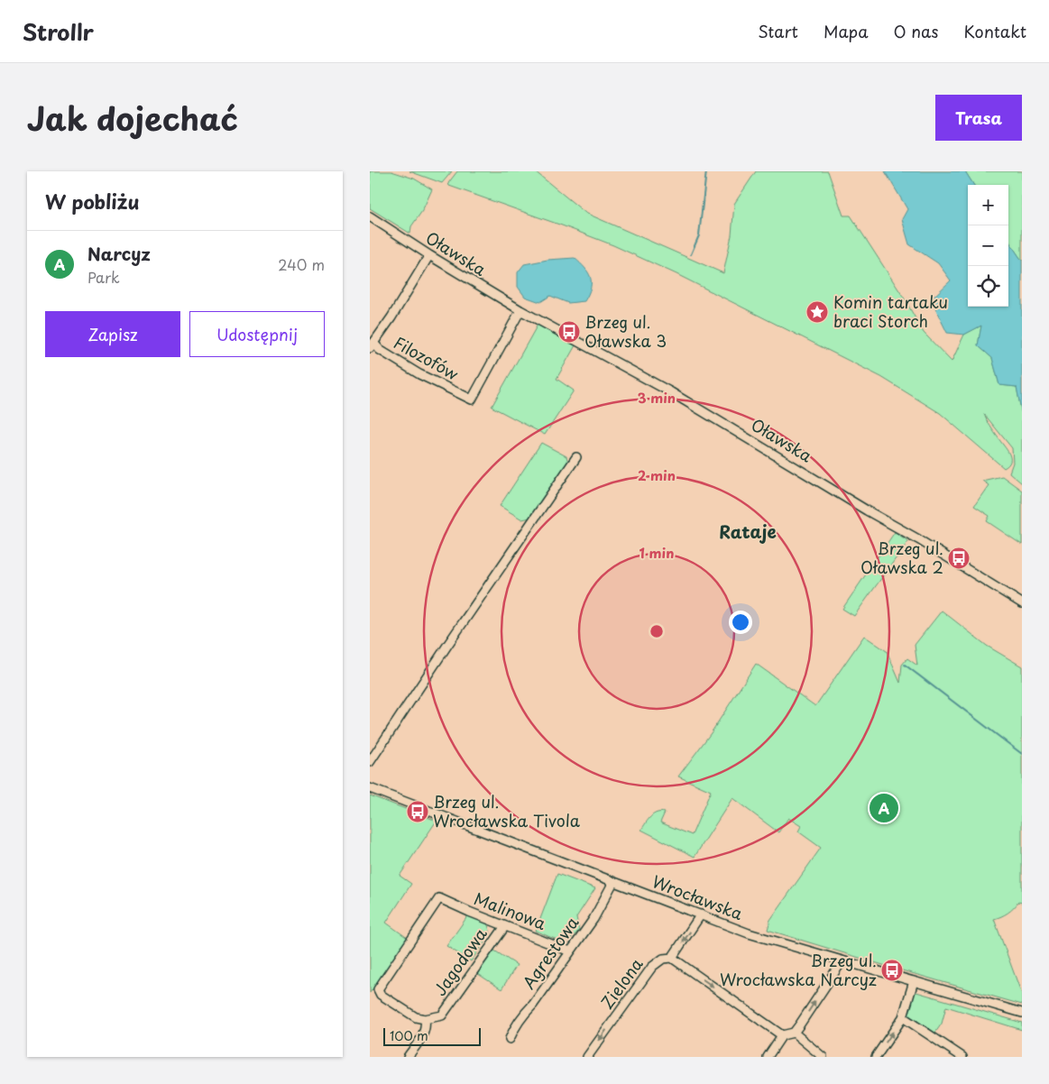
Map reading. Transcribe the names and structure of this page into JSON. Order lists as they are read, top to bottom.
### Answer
{
  "streets": {
    "street": [
      "Oławska",
      "Filozofów",
      "Wrocławska",
      "Malinowa",
      "Agrestowa",
      "Jagodowa",
      "Zielona"
    ]
  },
  "crossings": [
    ["Oławska", "Filozofów"],
    ["Wrocławska", "Agrestowa"],
    ["Malinowa", "Agrestowa"],
    ["Malinowa", "Jagodowa"]
  ],
  "one_way": ["Zielona"],
  "districts": ["Rataje"],
  "places": {
    "place": ["Komin tartaku braci Storch"],
    "bus stop": [
      "Brzeg ul. Oławska 3",
      "Brzeg ul. Oławska 2",
      "Brzeg ul. Wrocławska Tivola",
      "Brzeg ul. Wrocławska Narcyz"
    ]
  },
  "scale_bar": "100 m",
  "page": {
    "header": "Strollr",
    "nav": [
      "Start",
      "Mapa",
      "O nas",
      "Kontakt"
    ],
    "title": "Jak dojechać",
    "buttons": [
      "Trasa",
      ["Zapisz", "Udostępnij"]
    ],
    "heading": "W pobliżu",
    "map_buttons": ["+", "−"],
    "list": [
      {
        "mark": "A",
        "name": "Narcyz",
        "note": "Park",
        "value": "240 m"
      }
    ],
    "pins": "A",
    "scale": "100 m"
  },
  "rings": ["3 min", "2 min", "1 min"]
}
